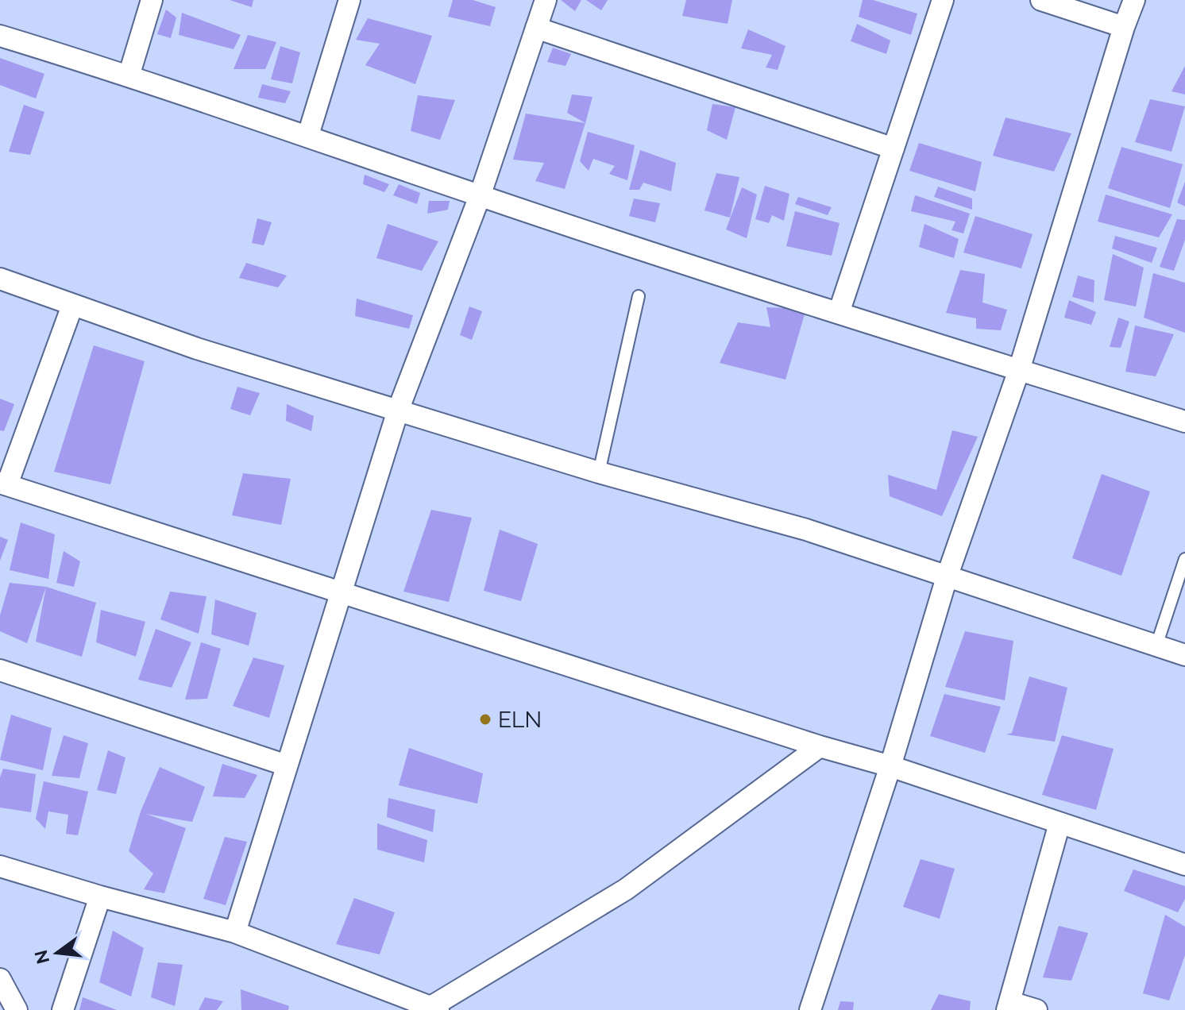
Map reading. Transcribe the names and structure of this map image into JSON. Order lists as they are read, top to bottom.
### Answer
{
  "places": ["ELN"],
  "north": "left"
}
